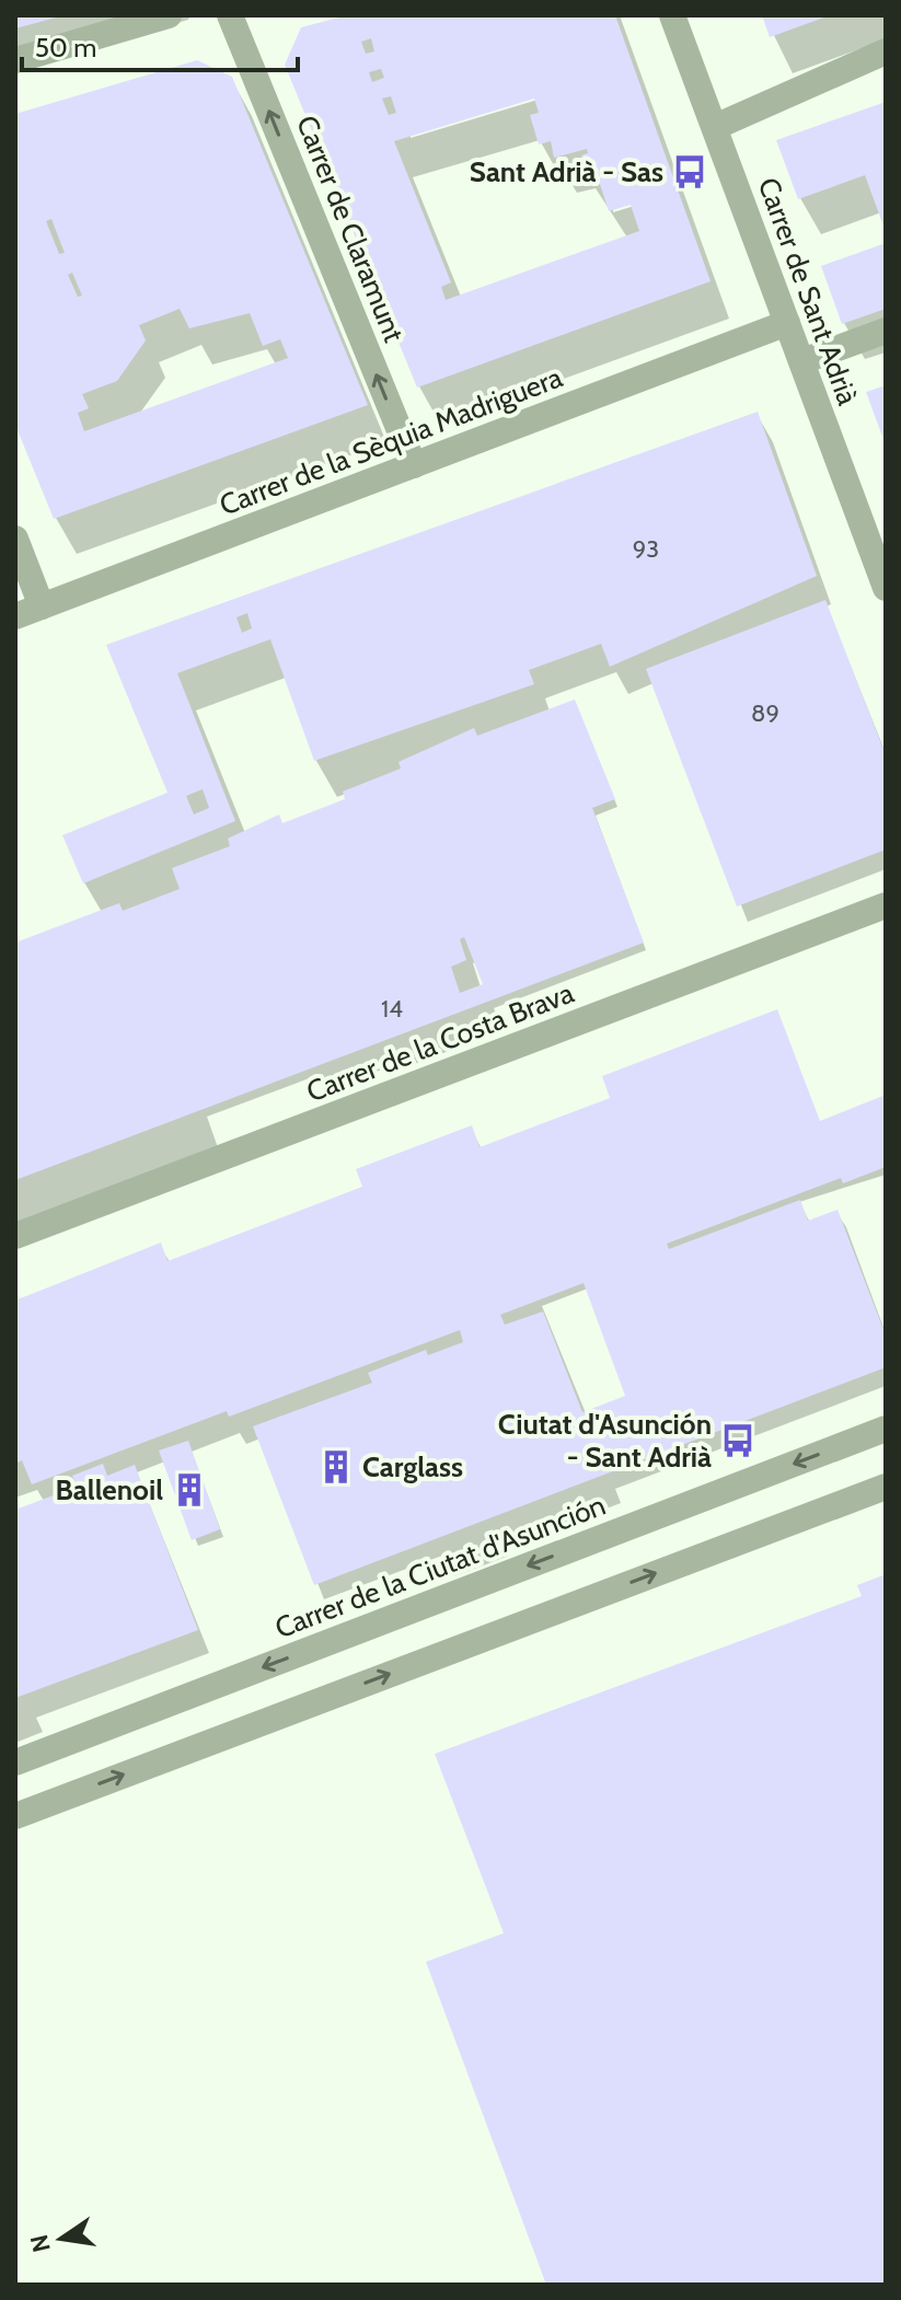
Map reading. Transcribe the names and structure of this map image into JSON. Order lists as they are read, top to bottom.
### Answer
{
  "streets": {
    "street": [
      "Carrer de Claramunt",
      "Carrer de Sant Adrià",
      "Carrer de la Sèquia Madriguera",
      "Carrer de la Costa Brava",
      "Carrer de la Ciutat d'Asunción"
    ]
  },
  "crossings": [
    ["Carrer de Claramunt", "Carrer de la Sèquia Madriguera"],
    ["Carrer de Sant Adrià", "Carrer de la Sèquia Madriguera"]
  ],
  "one_way": ["Carrer de Claramunt"],
  "places": {
    "bus stop": ["Sant Adrià - Sas", "Ciutat d'Asunción - Sant Adrià"],
    "building": ["Carglass", "Ballenoil"]
  },
  "house_numbers": ["93", "89", "14"],
  "scale_bar": "50 m",
  "north": "left"
}
